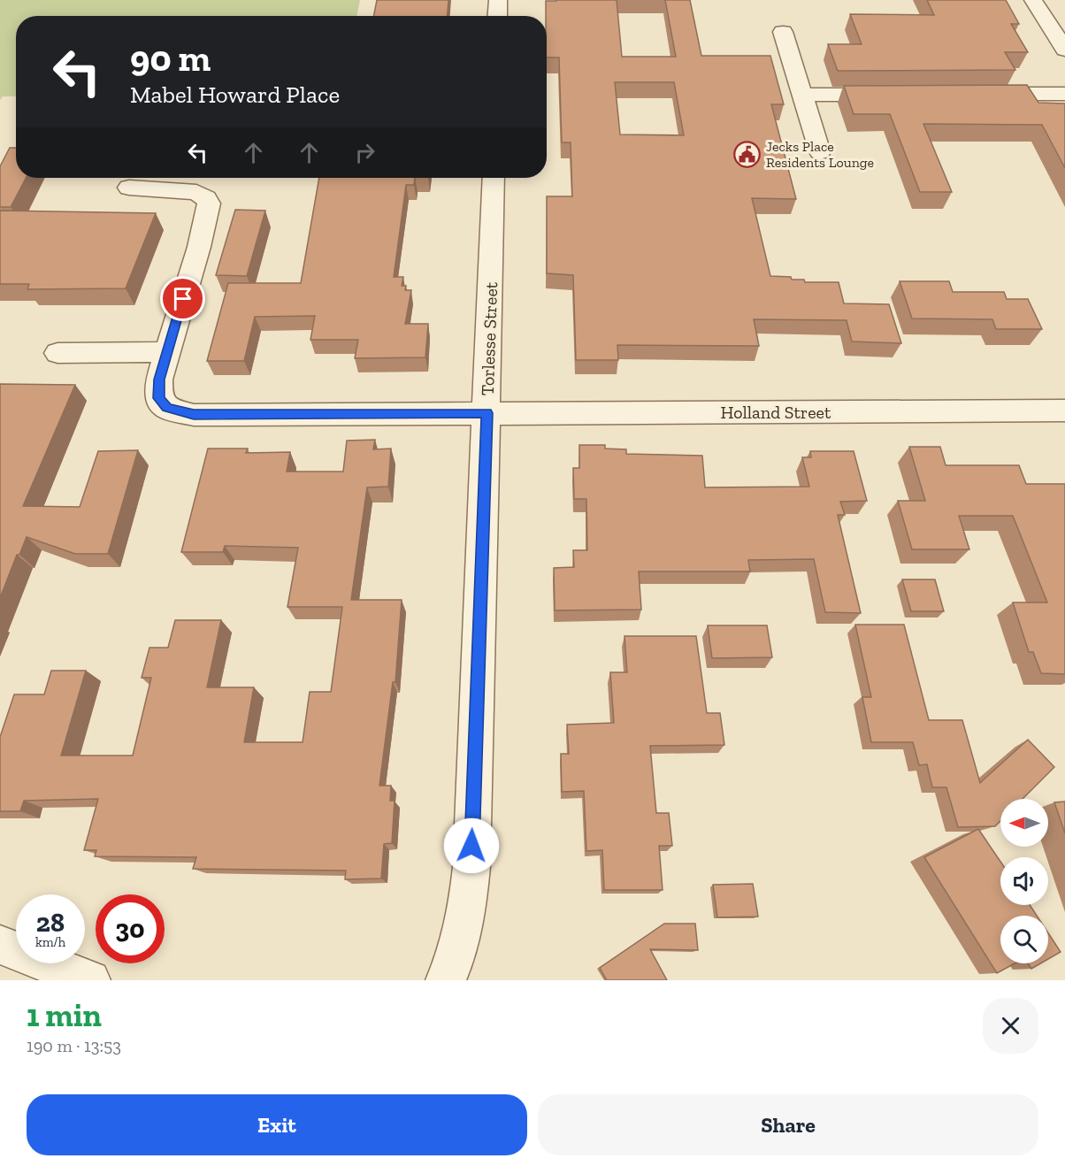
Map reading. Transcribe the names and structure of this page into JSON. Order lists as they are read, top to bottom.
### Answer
{
  "streets": {
    "street": ["Torlesse Street", "Holland Street"]
  },
  "crossings": [
    ["Torlesse Street", "Holland Street"]
  ],
  "places": {
    "public building": ["Jecks Place Residents Lounge"]
  },
  "north": "left",
  "page": {
    "turn": ["90 m", "Mabel Howard Place"],
    "speed": "28 km/h",
    "limit": "30",
    "heading": ["1 min", "190 m · 13:53"],
    "buttons": ["Exit", "Share"]
  }
}
